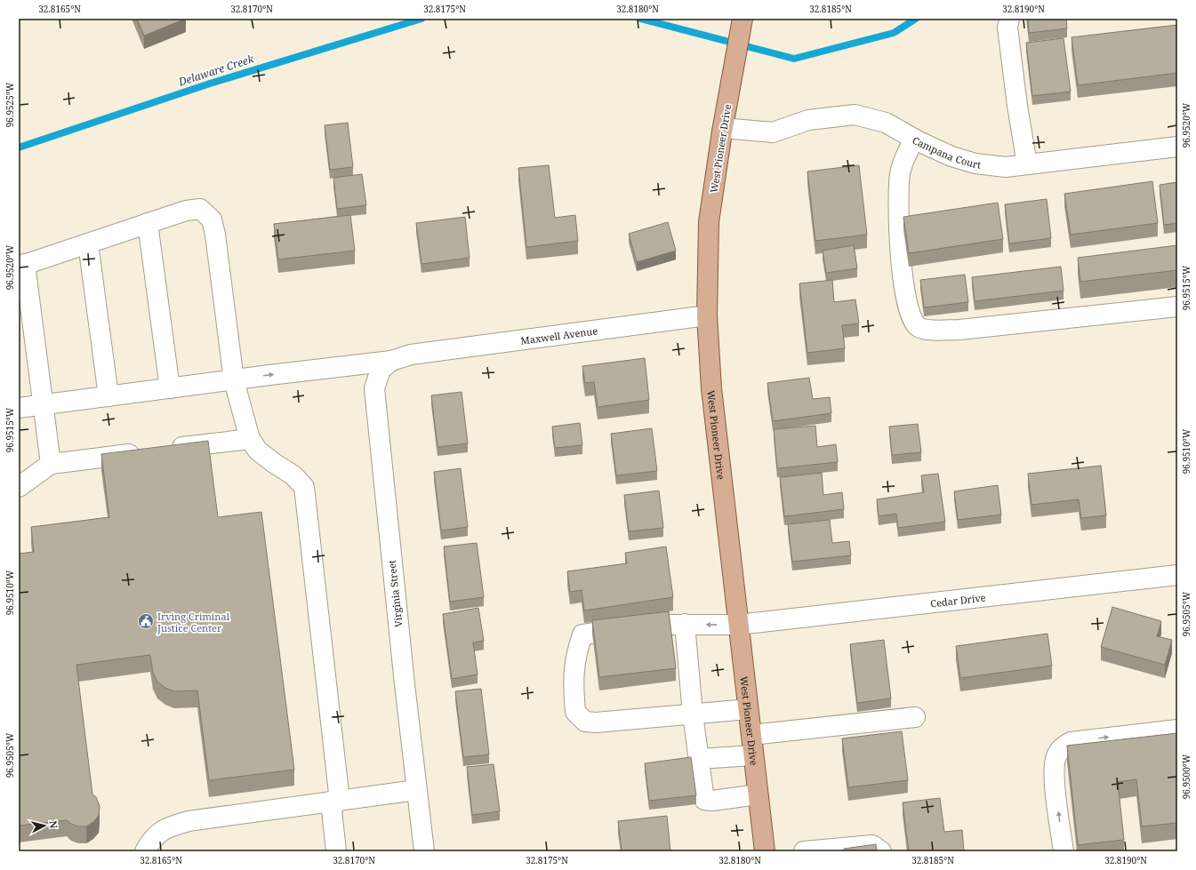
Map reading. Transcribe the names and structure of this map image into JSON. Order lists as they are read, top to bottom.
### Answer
{
  "streets": {
    "main road": ["West Pioneer Drive"],
    "street": [
      "Campana Court",
      "Maxwell Avenue",
      "Virginia Street",
      "Cedar Drive"
    ]
  },
  "crossings": [
    ["West Pioneer Drive", "Campana Court"],
    ["West Pioneer Drive", "Maxwell Avenue"],
    ["West Pioneer Drive", "Cedar Drive"],
    ["Maxwell Avenue", "Virginia Street"]
  ],
  "water": ["Delaware Creek"],
  "places": {
    "public building": ["Irving Criminal Justice Center"]
  },
  "north": "right",
  "coordinates": [
    "32.8165°N",
    "32.8170°N",
    "32.8175°N",
    "32.8180°N",
    "32.8185°N",
    "32.8190°N",
    "96.9525°W",
    "96.9520°W",
    "96.9515°W",
    "96.9510°W",
    "96.9505°W",
    "96.9500°W"
  ]
}
